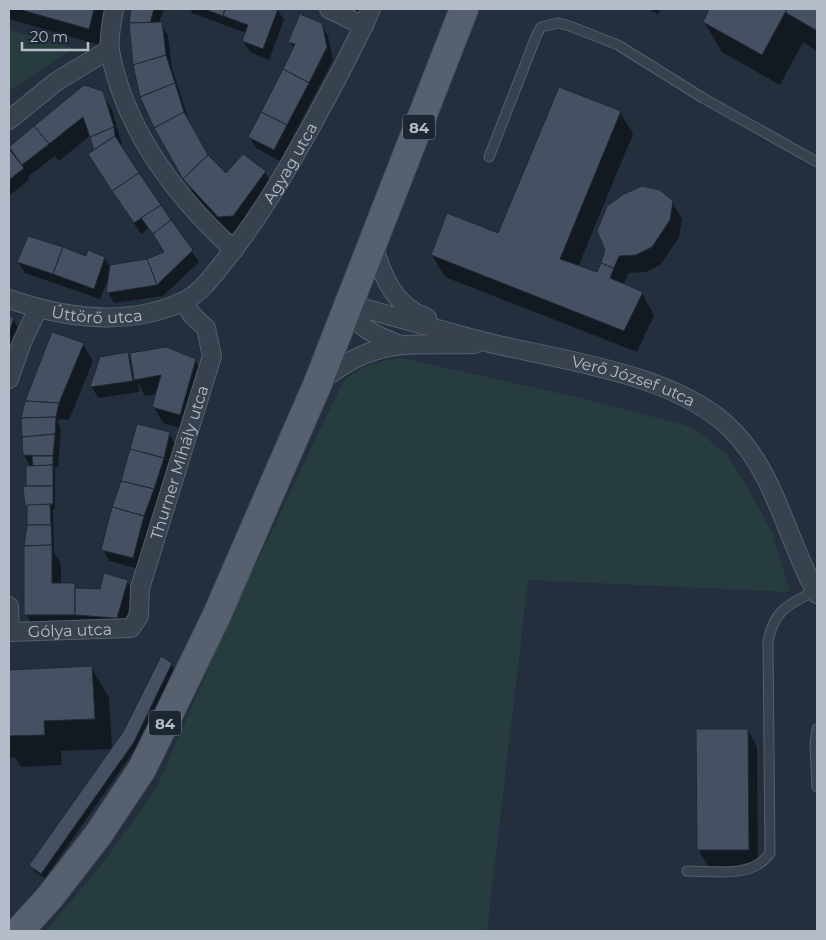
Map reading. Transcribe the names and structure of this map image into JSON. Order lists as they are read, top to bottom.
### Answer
{
  "streets": {
    "main road": ["84"],
    "street": [
      "Agyag utca",
      "Úttörő utca",
      "Verő József utca",
      "Thurner Mihály utca",
      "Gólya utca"
    ]
  },
  "crossings": [
    ["84", "Verő József utca"],
    ["Agyag utca", "Úttörő utca"],
    ["Agyag utca", "Thurner Mihály utca"],
    ["Úttörő utca", "Thurner Mihály utca"],
    ["Thurner Mihály utca", "Gólya utca"]
  ],
  "scale_bar": "20 m"
}
